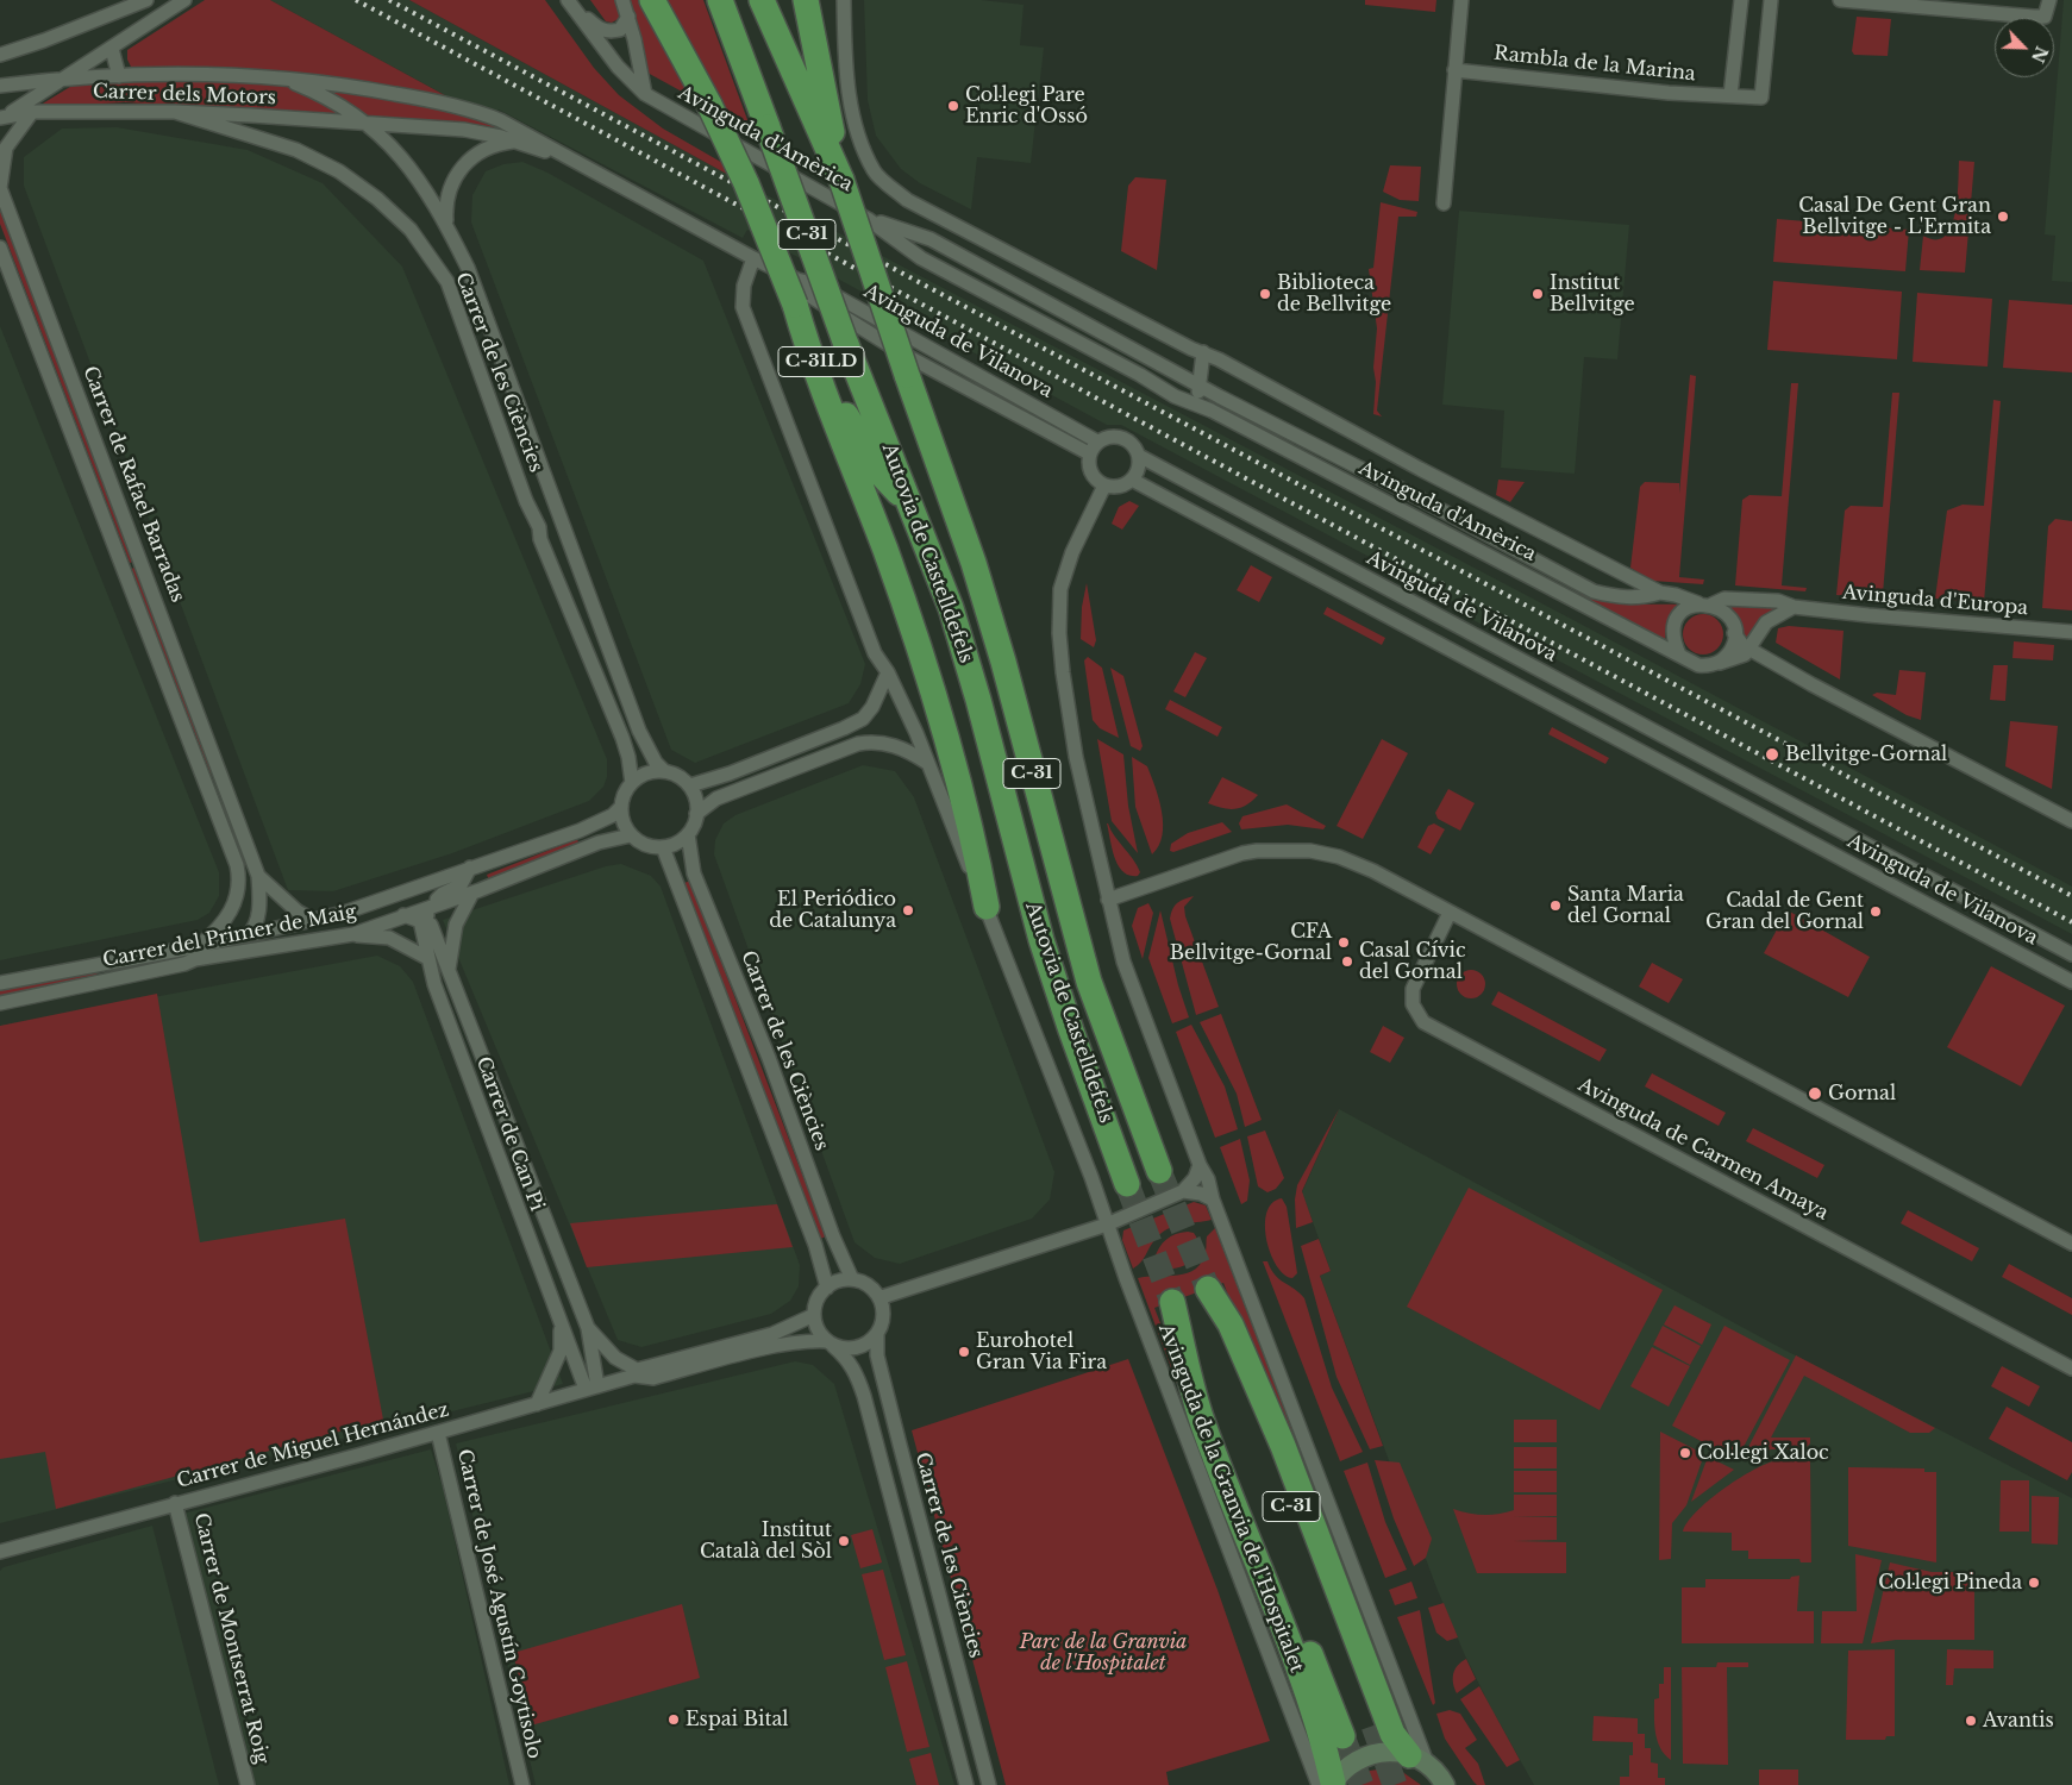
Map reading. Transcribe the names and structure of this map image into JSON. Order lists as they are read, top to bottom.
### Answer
{
  "streets": {
    "highway": ["C-31", "C-31LD", "Autovia de Castelldefels"],
    "street": [
      "Rambla de la Marina",
      "Carrer dels Motors",
      "Avinguda d'Amèrica",
      "Avinguda de Vilanova",
      "Carrer de les Ciències",
      "Carrer de Rafael Barradas",
      "Avinguda d'Europa",
      "Carrer del Primer de Maig",
      "Carrer de Can Pi",
      "Avinguda de Carmen Amaya",
      "Carrer de Miguel Hernández",
      "Avinguda de la Granvia de l'Hospitalet",
      "Carrer de José Agustín Goytisolo",
      "Carrer de Montserrat Roig"
    ]
  },
  "crossings": [
    ["Carrer dels Motors", "Avinguda de Vilanova"],
    ["Carrer dels Motors", "Carrer de les Ciències"],
    ["Carrer dels Motors", "Carrer de Rafael Barradas"],
    ["Avinguda d'Amèrica", "Avinguda d'Europa"],
    ["C-31", "Avinguda de la Granvia de l'Hospitalet"],
    ["Avinguda de Vilanova", "C-31LD"],
    ["Avinguda de Vilanova", "Avinguda de la Granvia de l'Hospitalet"],
    ["C-31LD", "Autovia de Castelldefels"],
    ["Carrer de les Ciències", "Carrer del Primer de Maig"],
    ["Carrer de les Ciències", "Carrer de Miguel Hernández"],
    ["Carrer de Rafael Barradas", "Carrer del Primer de Maig"],
    ["Carrer de Can Pi", "Carrer de Miguel Hernández"],
    ["Carrer de Miguel Hernández", "Carrer de José Agustín Goytisolo"],
    ["Carrer de Miguel Hernández", "Carrer de Montserrat Roig"]
  ],
  "parks": ["Parc de la Granvia de l'Hospitalet"],
  "places": [
    "Col·legi Pare Enric d'Ossó",
    "Casal De Gent Gran Bellvitge - L'Ermita",
    "Biblioteca de Bellvitge",
    "Institut Bellvitge",
    "Bellvitge-Gornal",
    "Santa Maria del Gornal",
    "El Periódico de Catalunya",
    "Cadal de Gent Gran del Gornal",
    "CFA Bellvitge-Gornal",
    "Casal Cívic del Gornal",
    "Gornal",
    "Eurohotel Gran Via Fira",
    "Col·legi Xaloc",
    "Institut Català del Sòl",
    "Col·legi Pineda",
    "Espai Bital",
    "Avantis"
  ],
  "north": "bottom right"
}
